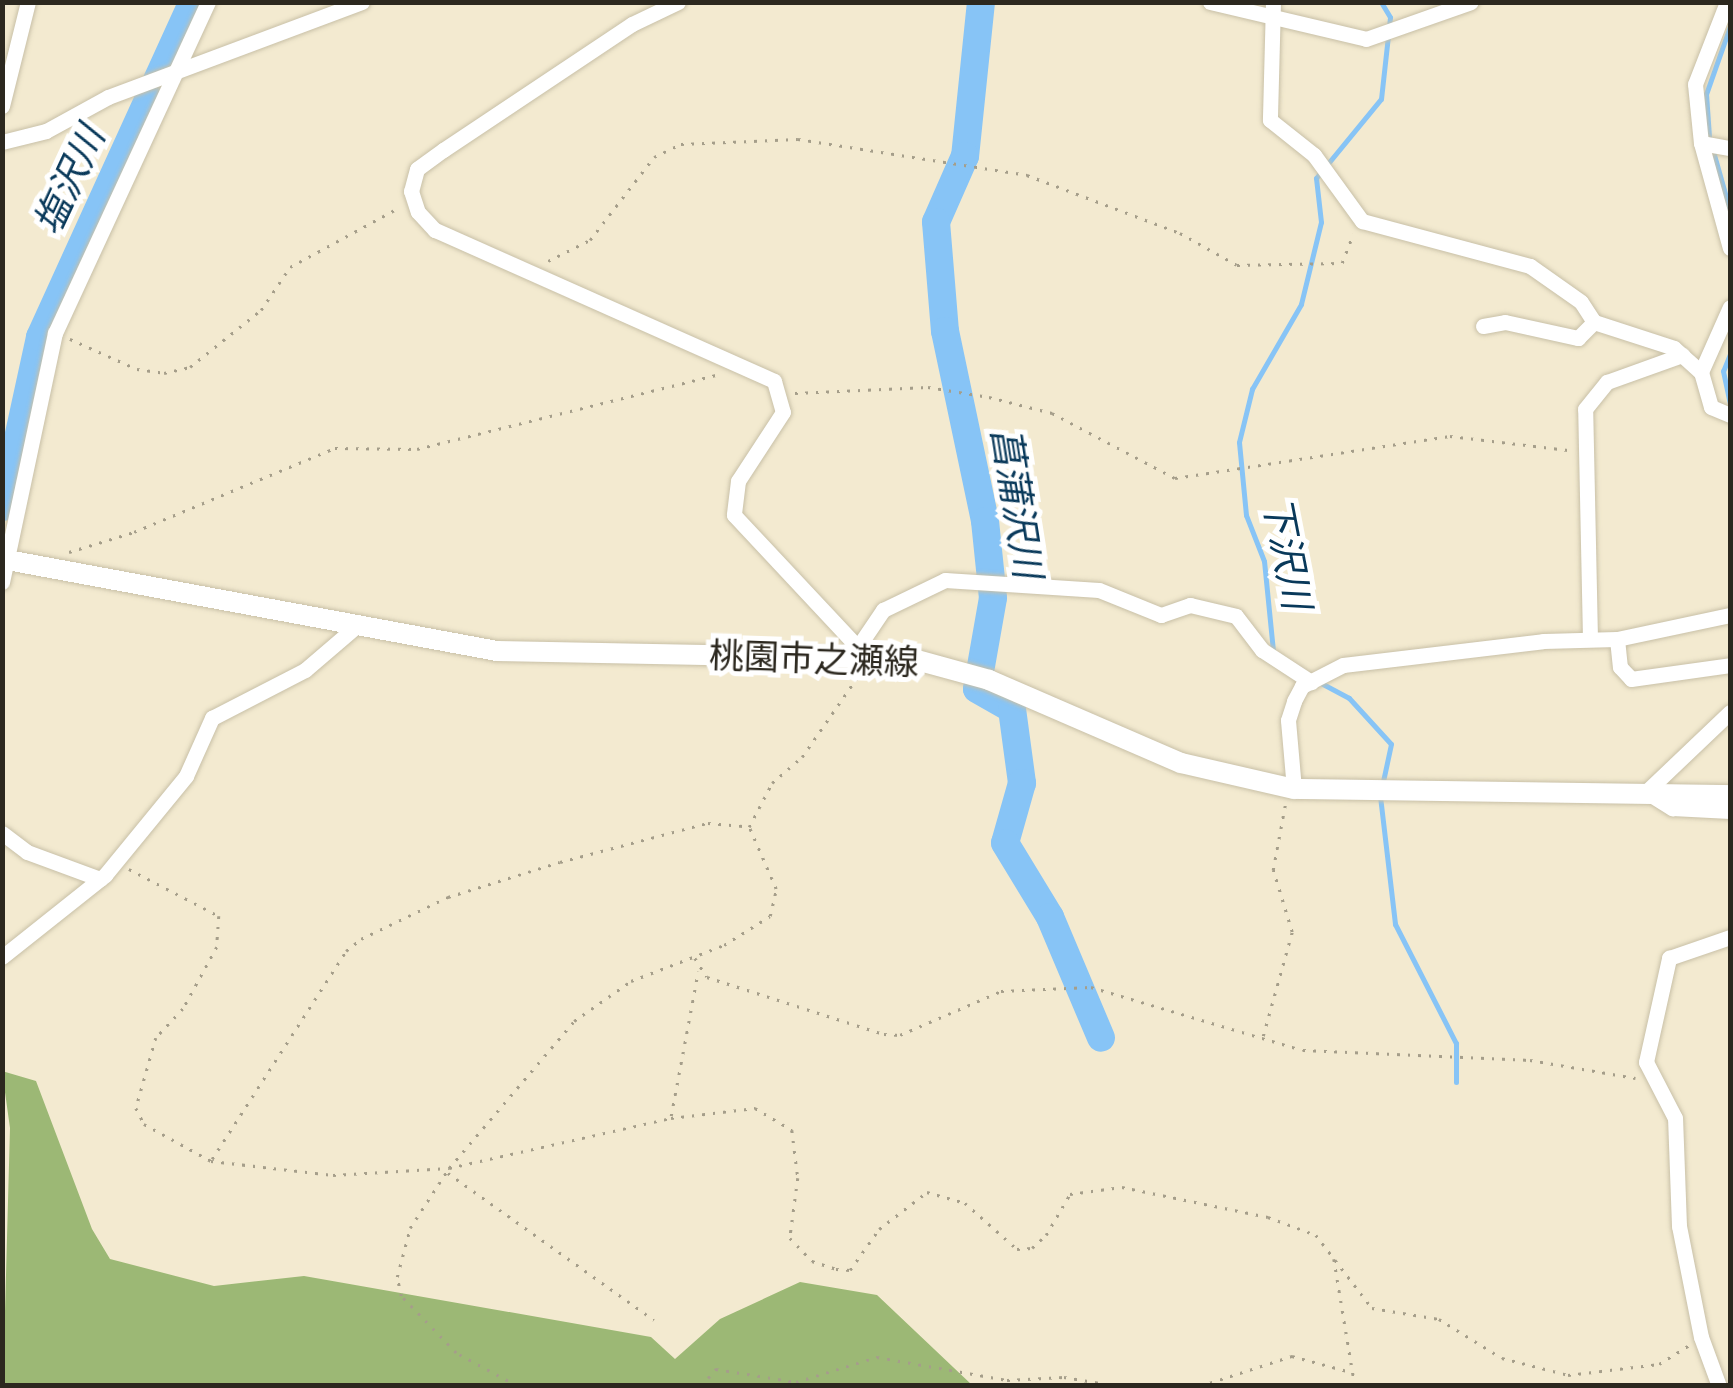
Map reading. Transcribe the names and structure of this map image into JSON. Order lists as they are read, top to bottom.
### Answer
{
  "streets": {
    "main road": ["桃園市之瀬線"]
  },
  "water": ["塩沢川", "菖蒲沢川", "下沢川"]
}
